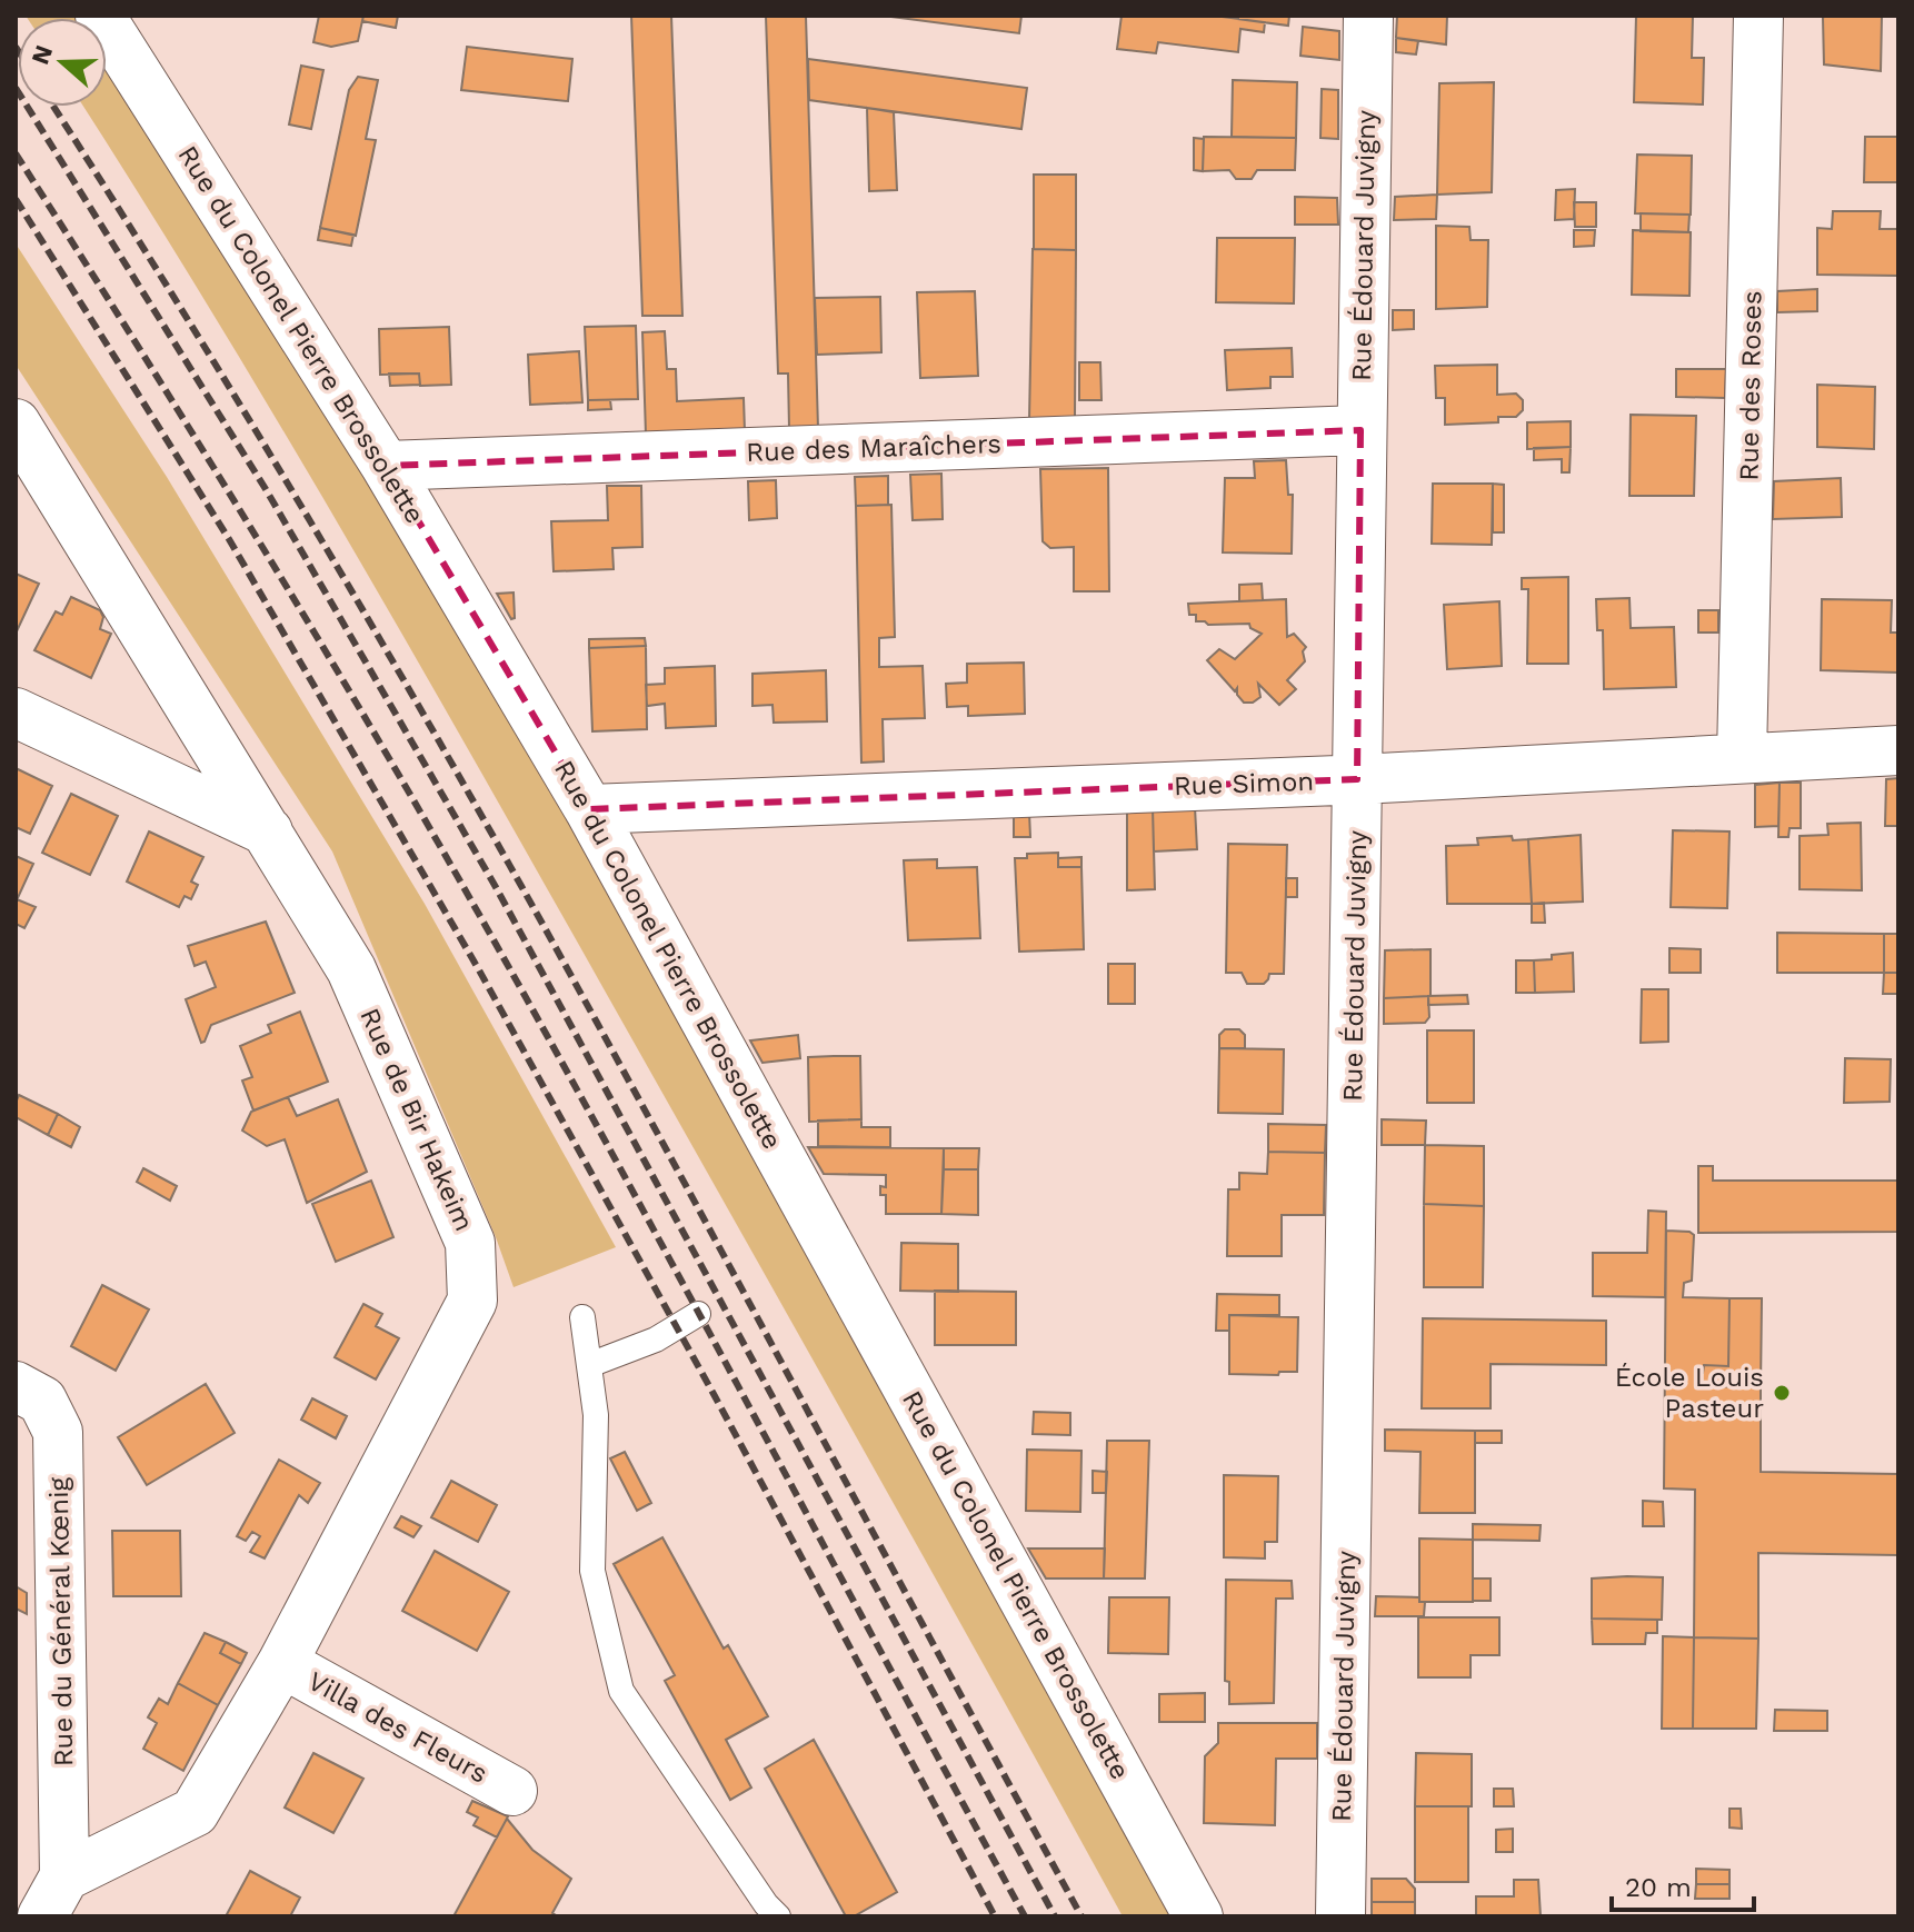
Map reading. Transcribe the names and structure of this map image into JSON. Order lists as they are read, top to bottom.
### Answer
{
  "streets": {
    "street": [
      "Rue Édouard Juvigny",
      "Rue du Colonel Pierre Brossolette",
      "Rue des Roses",
      "Rue des Maraîchers",
      "Rue Simon",
      "Rue de Bir Hakeim",
      "Rue du Général Kœnig",
      "Villa des Fleurs"
    ]
  },
  "crossings": [
    ["Rue Édouard Juvigny", "Rue des Maraîchers"],
    ["Rue Édouard Juvigny", "Rue Simon"],
    ["Rue du Colonel Pierre Brossolette", "Rue des Maraîchers"],
    ["Rue du Colonel Pierre Brossolette", "Rue Simon"],
    ["Rue des Roses", "Rue Simon"],
    ["Rue de Bir Hakeim", "Rue du Général Kœnig"],
    ["Rue de Bir Hakeim", "Villa des Fleurs"]
  ],
  "places": ["École Louis Pasteur"],
  "scale_bar": "20 m",
  "north": "left"
}
